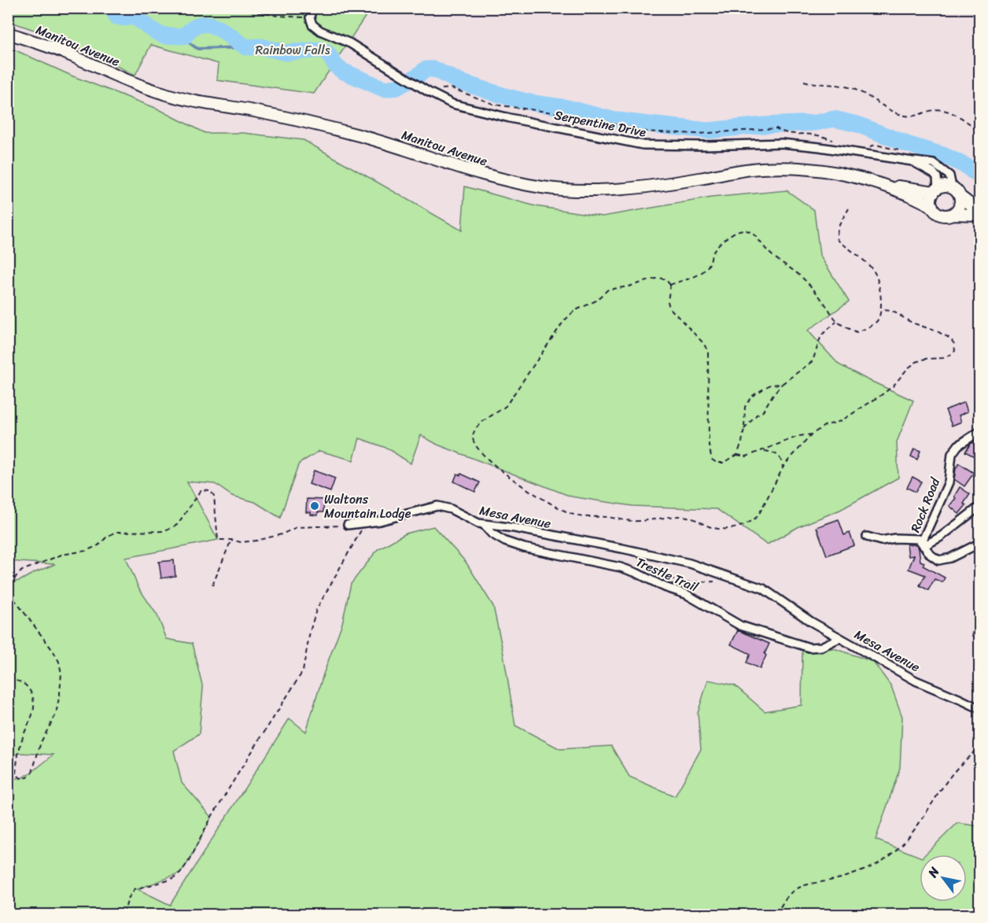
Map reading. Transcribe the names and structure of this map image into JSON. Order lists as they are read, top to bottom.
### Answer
{
  "streets": {
    "main road": ["Manitou Avenue"],
    "street": [
      "Serpentine Drive",
      "Rock Road",
      "Mesa Avenue",
      "Trestle Trail"
    ]
  },
  "crossings": [
    ["Manitou Avenue", "Serpentine Drive"],
    ["Mesa Avenue", "Trestle Trail"]
  ],
  "parks": ["Rainbow Falls"],
  "places": ["Waltons Mountain Lodge"],
  "north": "top left"
}
